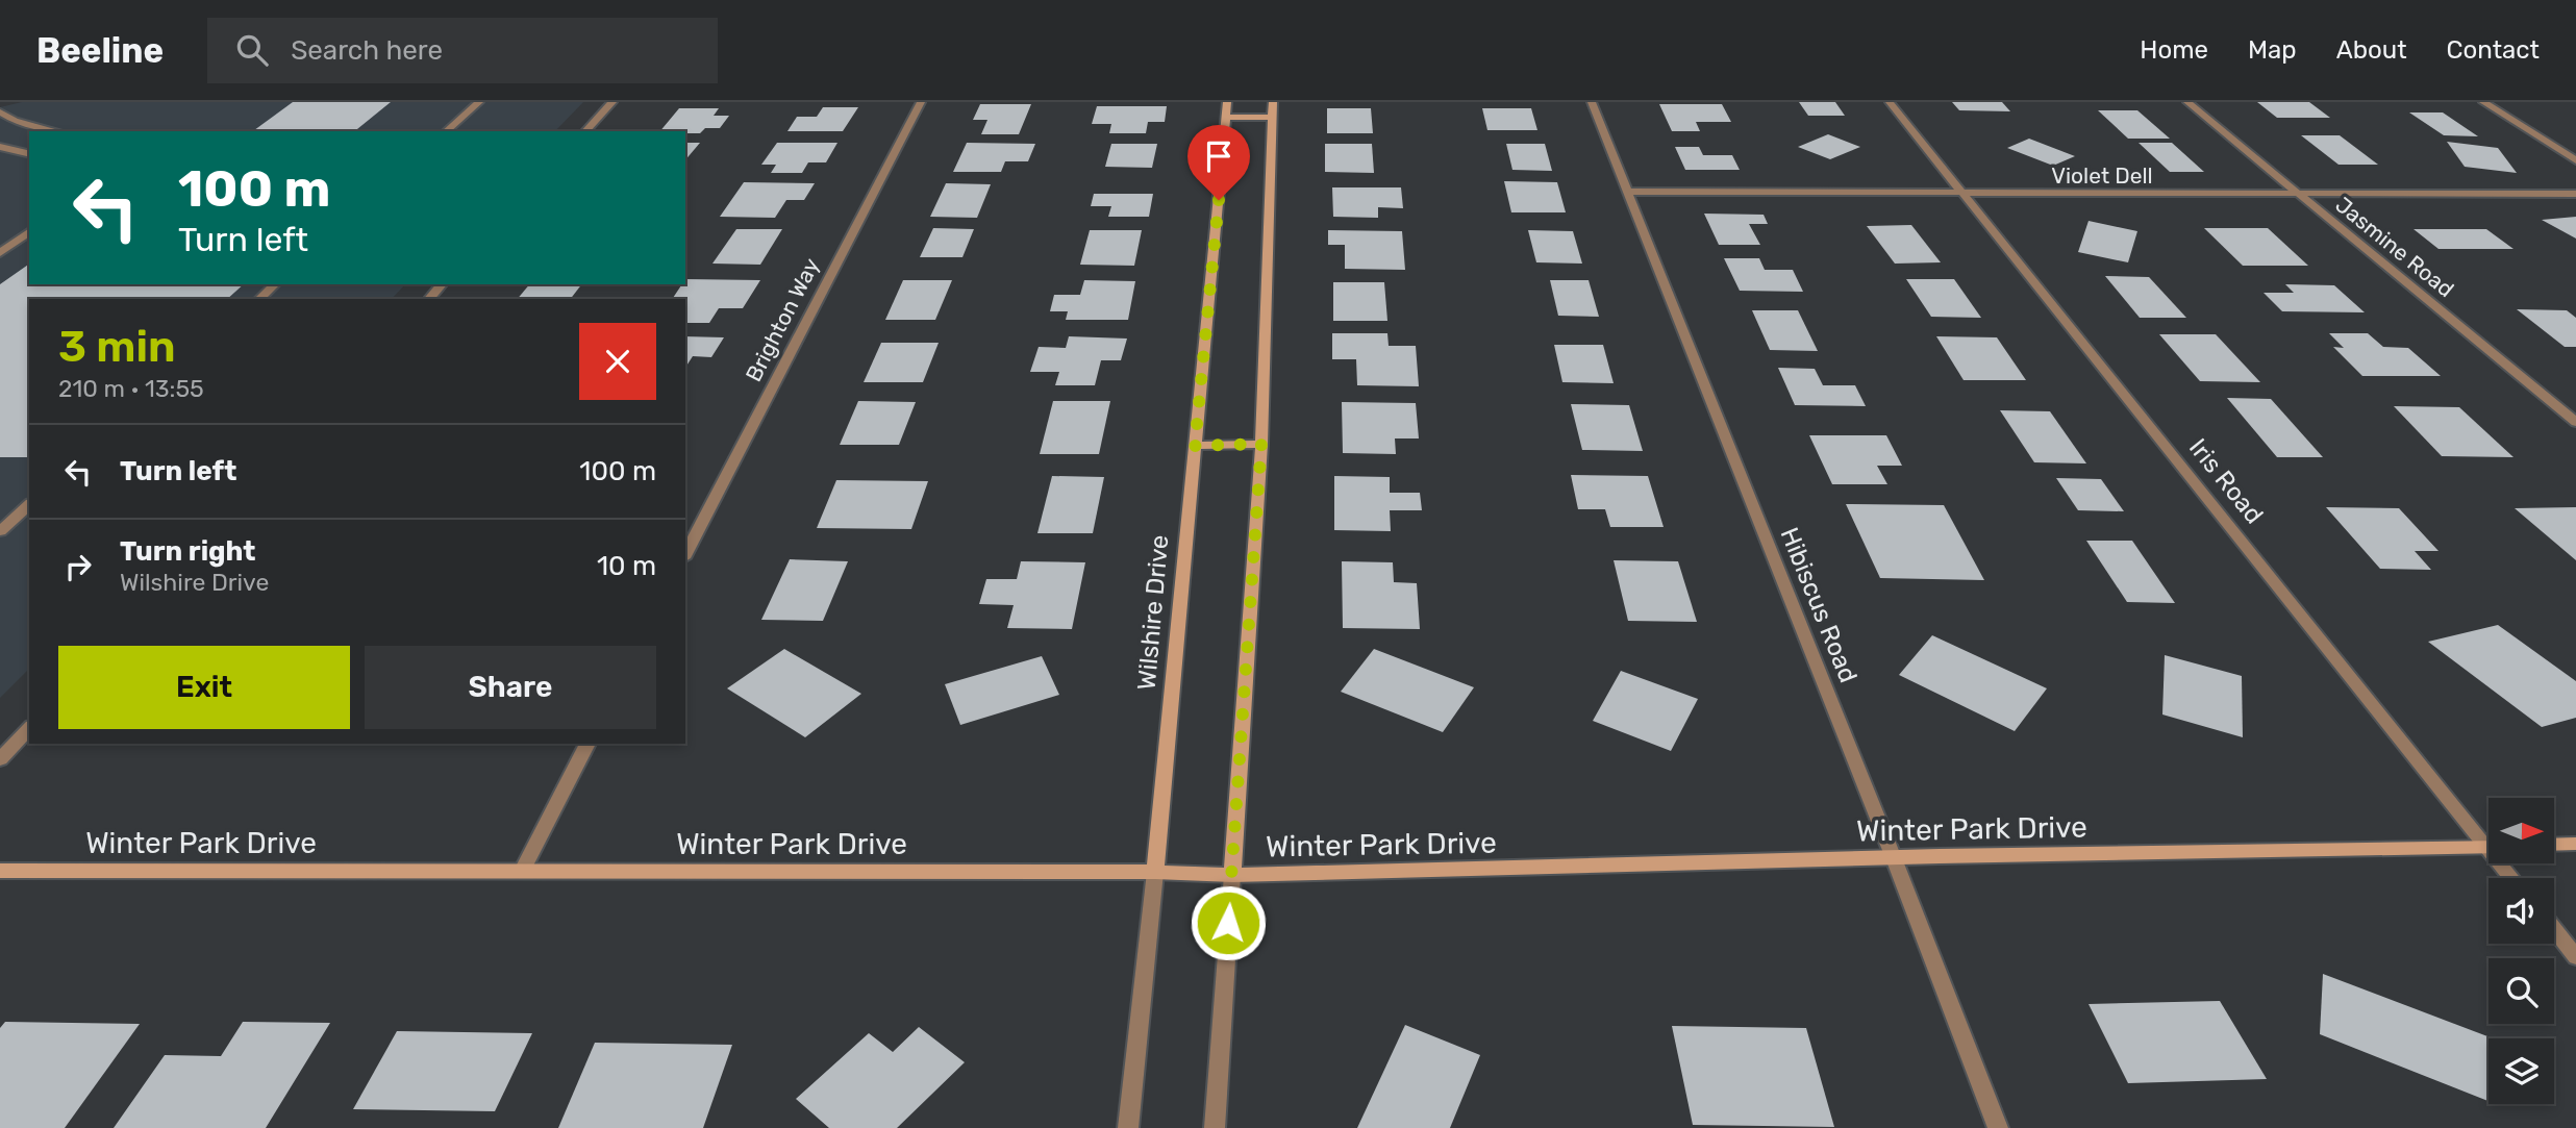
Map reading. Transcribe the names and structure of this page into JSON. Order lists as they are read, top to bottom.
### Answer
{
  "streets": {
    "street": [
      "Violet Dell",
      "Jasmine Road",
      "Brighton Way",
      "Iris Road",
      "Hibiscus Road",
      "Wilshire Drive",
      "Winter Park Drive"
    ]
  },
  "crossings": [
    ["Violet Dell", "Jasmine Road"],
    ["Violet Dell", "Iris Road"],
    ["Violet Dell", "Hibiscus Road"],
    ["Hibiscus Road", "Winter Park Drive"],
    ["Wilshire Drive", "Winter Park Drive"]
  ],
  "north": "right",
  "page": {
    "header": "Beeline",
    "search": "Search here",
    "nav": [
      "Home",
      "Map",
      "About",
      "Contact"
    ],
    "turn": ["100 m", "Turn left"],
    "heading": ["3 min", "210 m · 13:55"],
    "list": [
      {
        "name": "Turn left",
        "value": "100 m"
      },
      {
        "name": "Turn right",
        "note": "Wilshire Drive",
        "value": "10 m"
      }
    ],
    "buttons": ["Exit", "Share"]
  }
}
